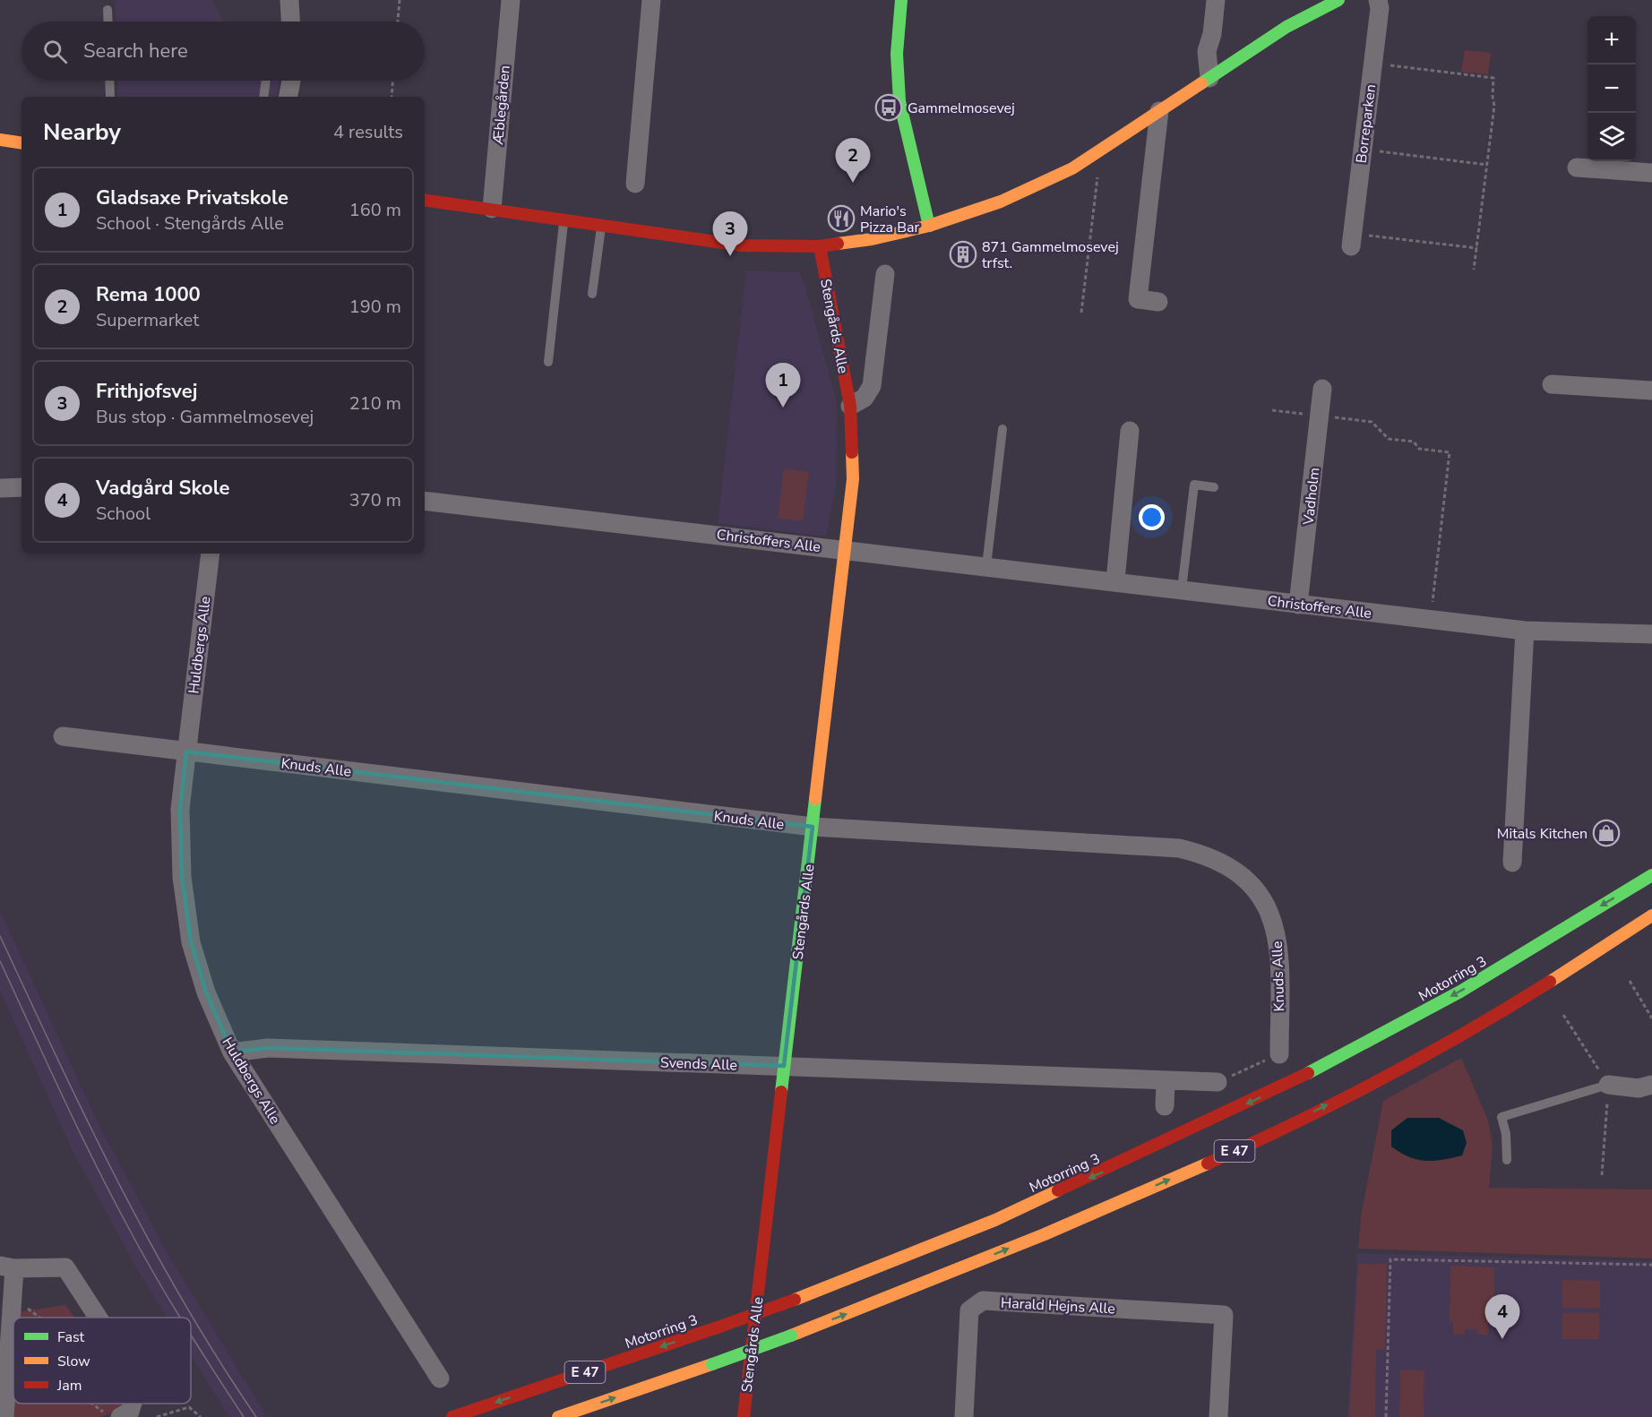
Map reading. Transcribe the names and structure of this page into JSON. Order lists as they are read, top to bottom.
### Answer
{
  "streets": {
    "main road": ["Stengårds Alle", "Motorring 3", "E 47"],
    "street": [
      "Æblegården",
      "Borreparken",
      "Vadholm",
      "Christoffers Alle",
      "Huldbergs Alle",
      "Knuds Alle",
      "Svends Alle",
      "Harald Hejns Alle"
    ]
  },
  "crossings": [
    ["Stengårds Alle", "Christoffers Alle"],
    ["Stengårds Alle", "Knuds Alle"],
    ["Stengårds Alle", "Svends Alle"],
    ["Vadholm", "Christoffers Alle"],
    ["Huldbergs Alle", "Knuds Alle"],
    ["Huldbergs Alle", "Svends Alle"]
  ],
  "places": {
    "bus stop": ["Gammelmosevej"],
    "restaurant": ["Mario's Pizza Bar"],
    "building": ["871 Gammelmosevej trfst."],
    "shop": ["Mitals Kitchen"]
  },
  "legend": ["Fast", "Slow", "Jam"],
  "page": {
    "map_buttons": ["+", "−"],
    "search": "Search here",
    "heading": ["Nearby", "4 results"],
    "pins": [
      "2",
      "3",
      "1",
      "4"
    ],
    "list": [
      {
        "mark": "1",
        "name": "Gladsaxe Privatskole",
        "note": "School · Stengårds Alle",
        "value": "160 m"
      },
      {
        "mark": "2",
        "name": "Rema 1000",
        "note": "Supermarket",
        "value": "190 m"
      },
      {
        "mark": "3",
        "name": "Frithjofsvej",
        "note": "Bus stop · Gammelmosevej",
        "value": "210 m"
      },
      {
        "mark": "4",
        "name": "Vadgård Skole",
        "note": "School",
        "value": "370 m"
      }
    ]
  }
}
